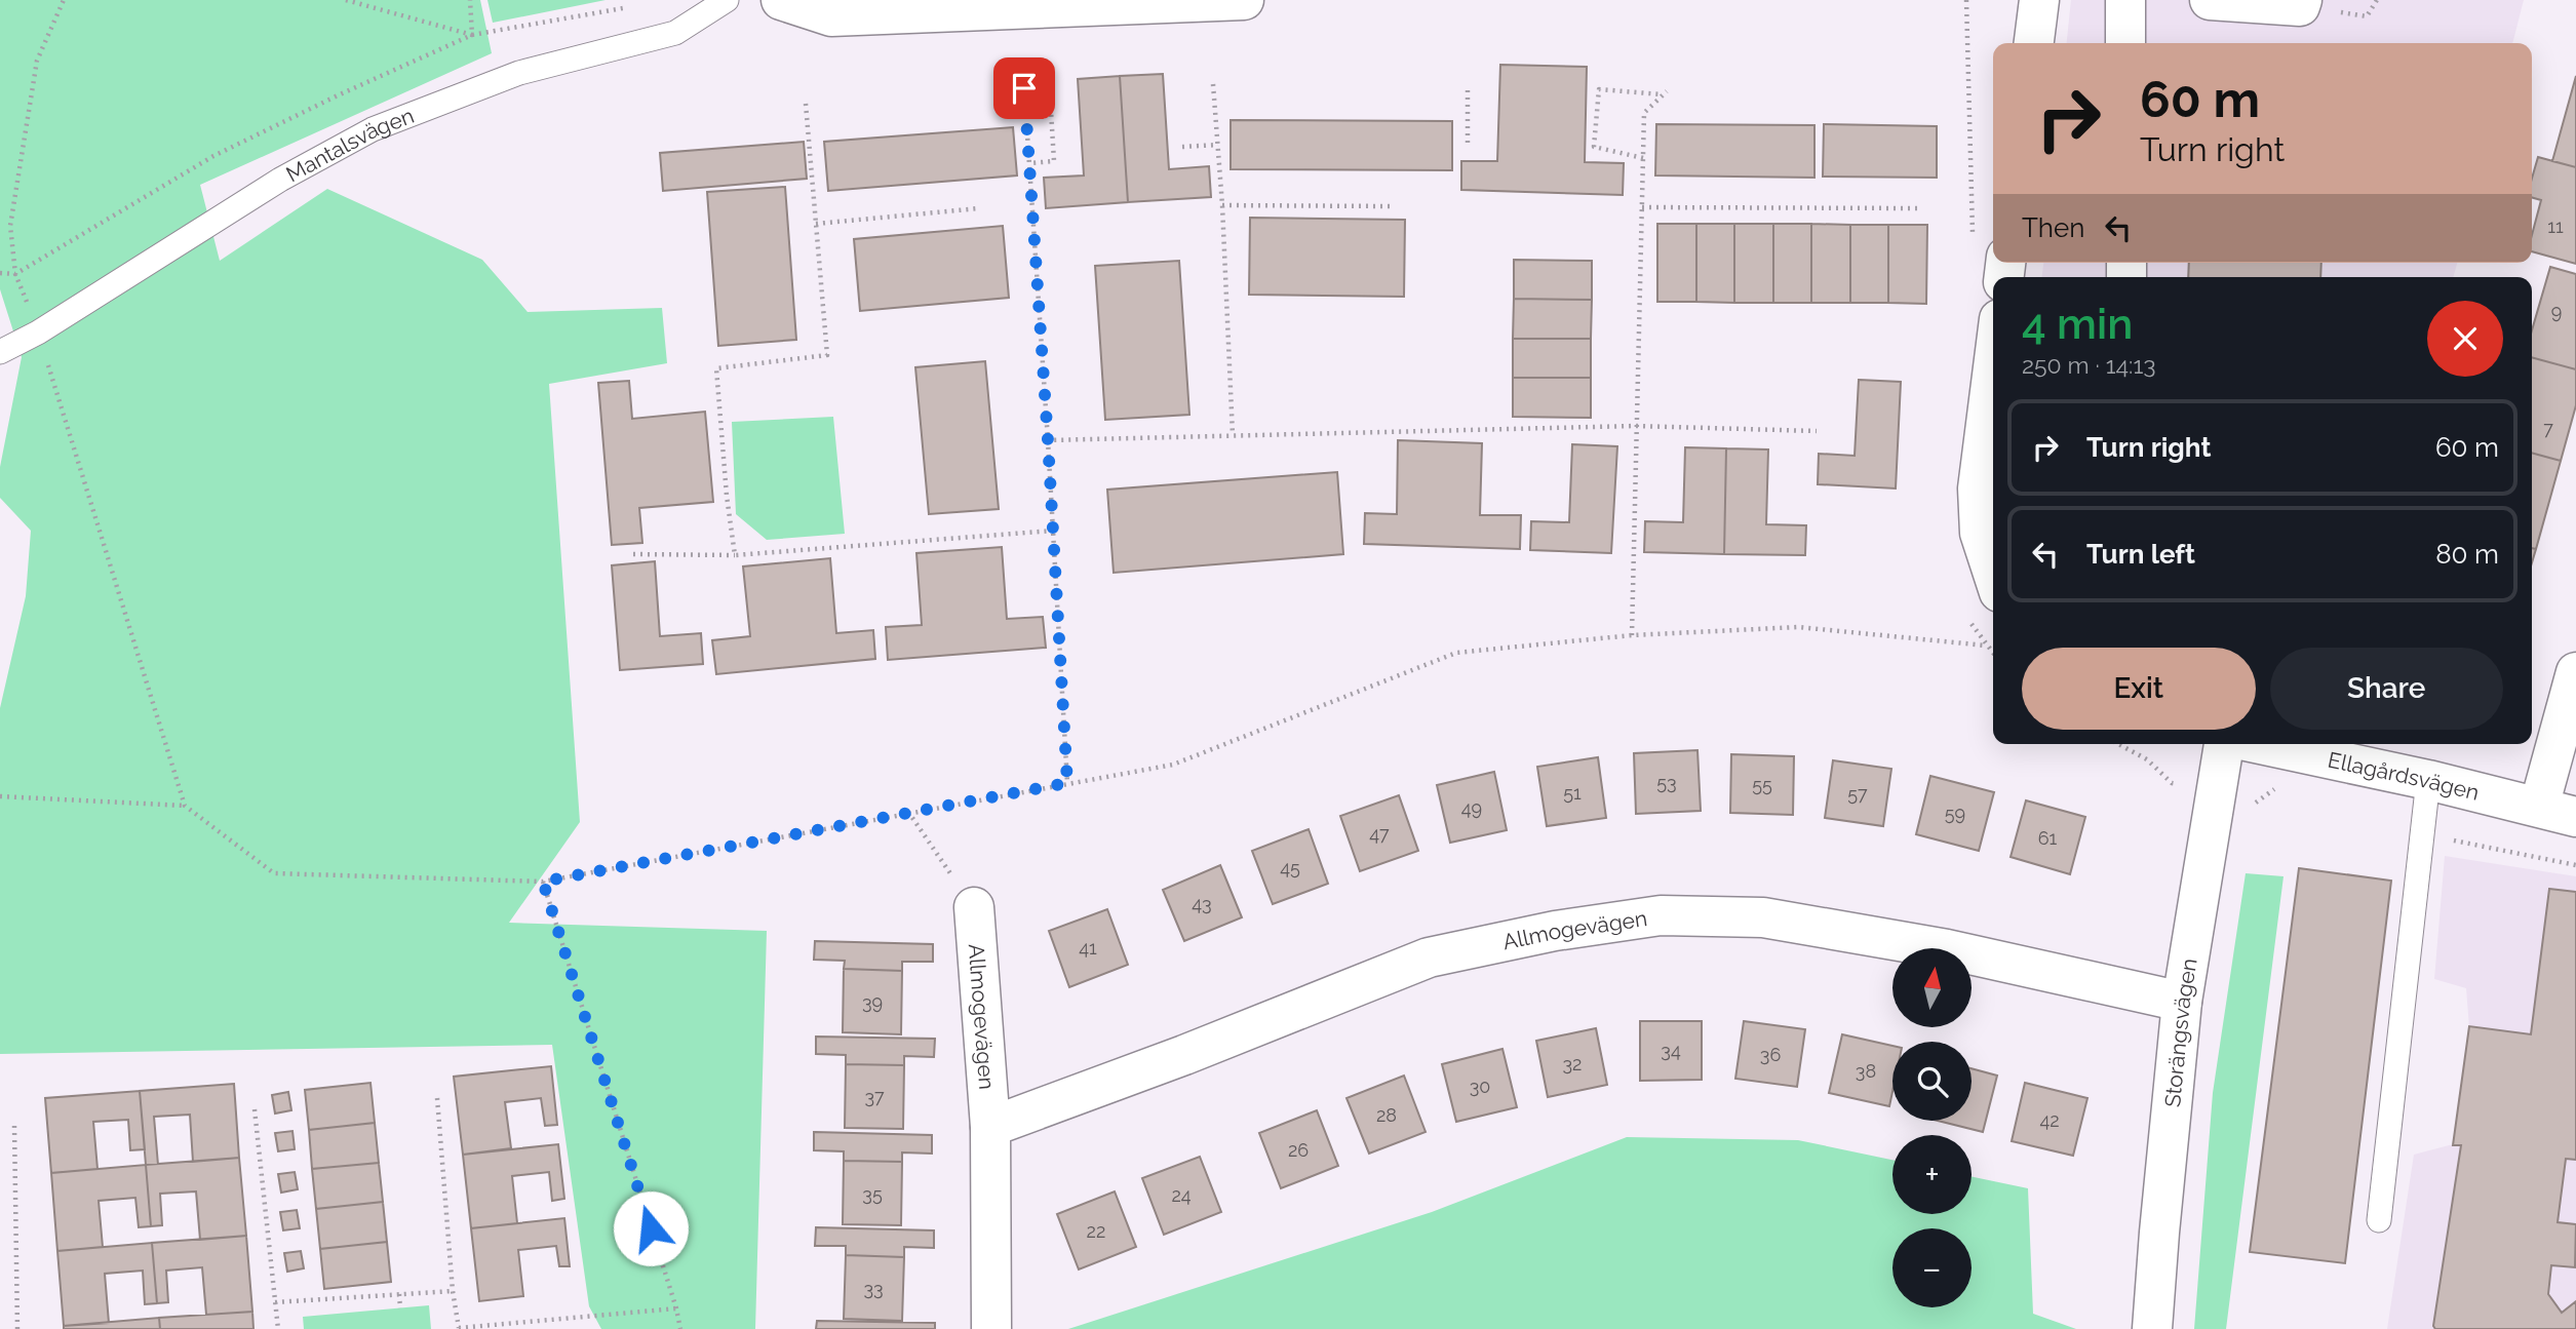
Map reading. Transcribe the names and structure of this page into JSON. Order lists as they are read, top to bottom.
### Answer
{
  "streets": {
    "street": ["Ellagårdsvägen", "Allmogevägen", "Storängsvägen"],
    "lane": ["Mantalsvägen"]
  },
  "crossings": [
    ["Allmogevägen", "Storängsvägen"]
  ],
  "house_numbers": [
    "11",
    "9",
    "7",
    "53",
    "55",
    "51",
    "57",
    "49",
    "59",
    "47",
    "61",
    "45",
    "43",
    "41",
    "39",
    "34",
    "36",
    "32",
    "38",
    "30",
    "37",
    "28",
    "42",
    "26",
    "35",
    "24",
    "22",
    "33"
  ],
  "north": "top",
  "page": {
    "turn": ["60 m", "Turn right"],
    "then": "Then",
    "heading": ["4 min", "250 m · 14:13"],
    "list": [
      {
        "name": "Turn right",
        "value": "60 m"
      },
      {
        "name": "Turn left",
        "value": "80 m"
      }
    ],
    "buttons": ["Exit", "Share"],
    "map_buttons": ["+", "−"]
  }
}
